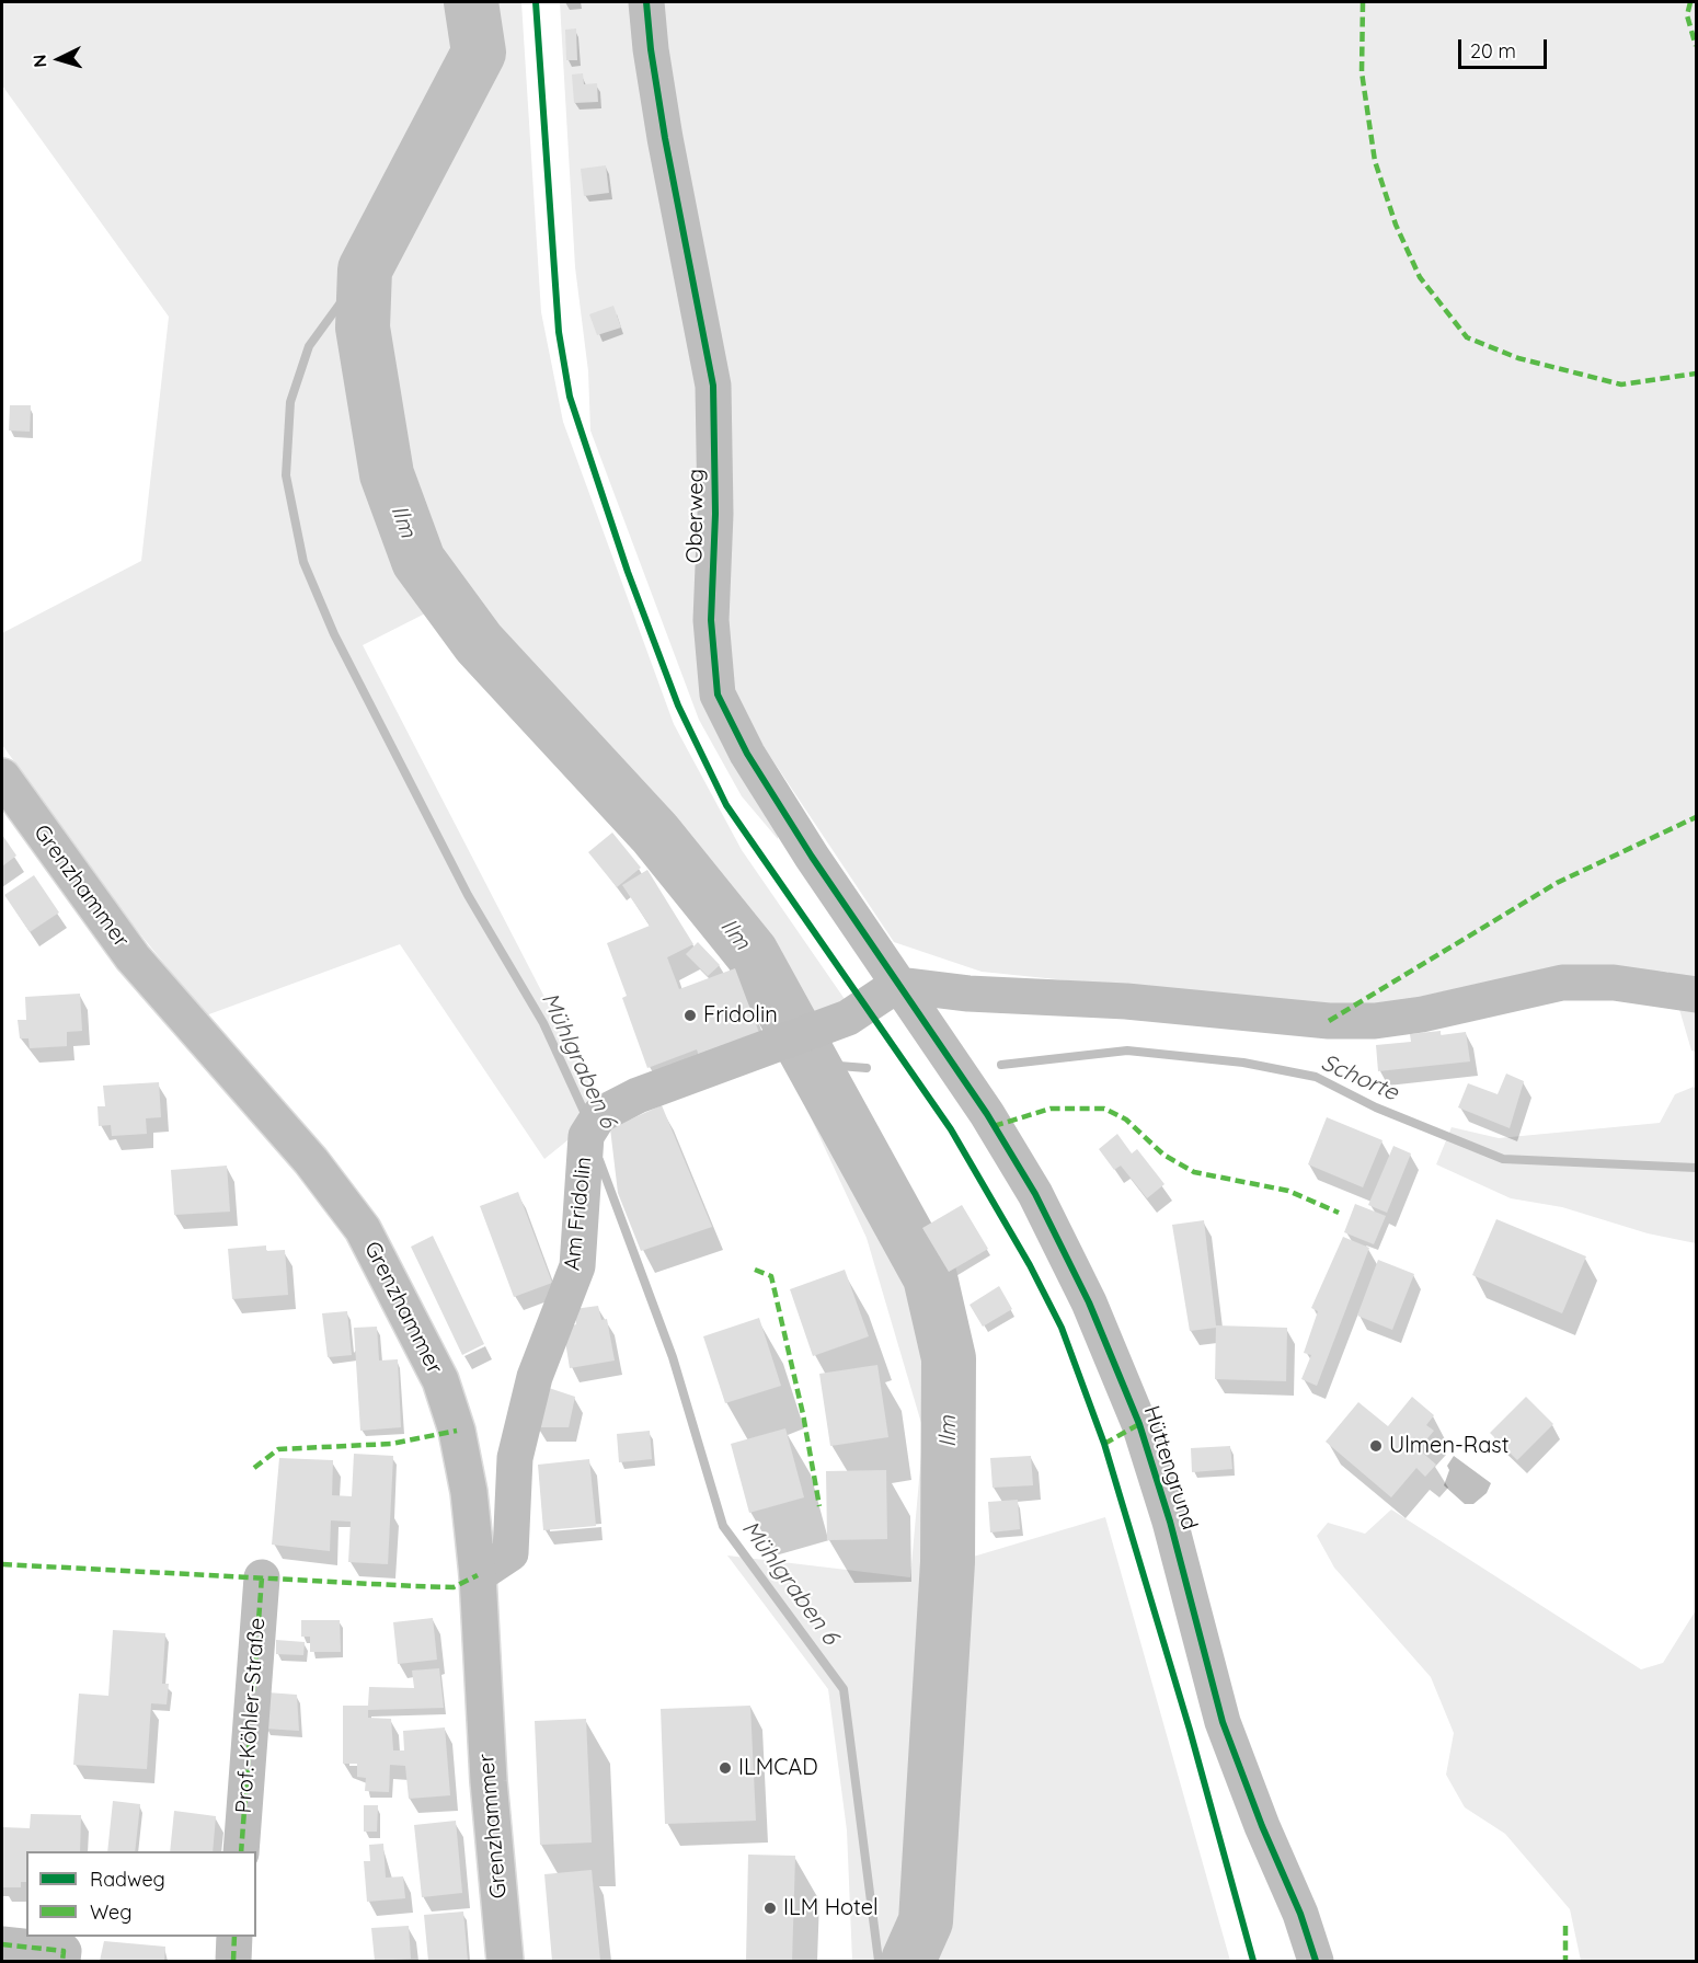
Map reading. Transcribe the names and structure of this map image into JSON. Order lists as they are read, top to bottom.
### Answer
{
  "streets": {
    "street": [
      "Oberweg",
      "Grenzhammer",
      "Am Fridolin",
      "Hüttengrund",
      "Prof.-Köhler-Straße"
    ]
  },
  "crossings": [
    ["Oberweg", "Am Fridolin"],
    ["Oberweg", "Hüttengrund"],
    ["Grenzhammer", "Am Fridolin"],
    ["Am Fridolin", "Hüttengrund"]
  ],
  "water": ["Ilm", "Mühlgraben 6", "Schorte"],
  "places": [
    "Fridolin",
    "Ulmen-Rast",
    "ILMCAD",
    "ILM Hotel"
  ],
  "legend": ["Radweg", "Weg"],
  "scale_bar": "20 m",
  "north": "left"
}
